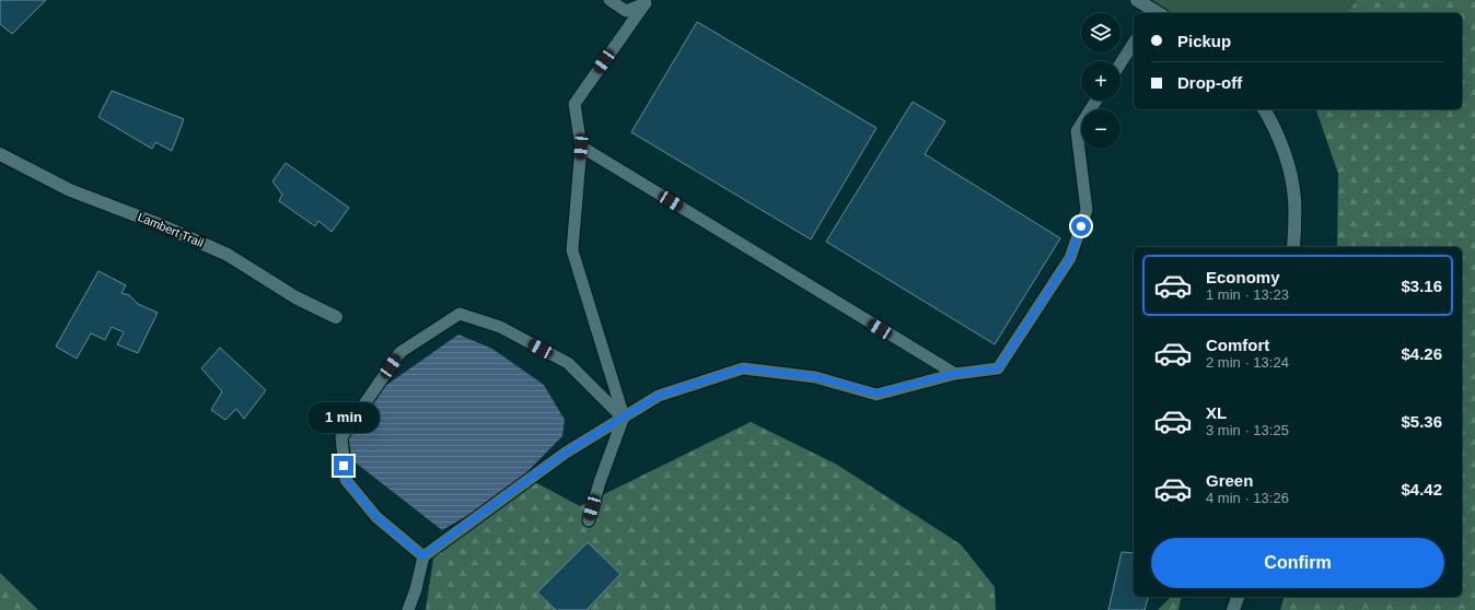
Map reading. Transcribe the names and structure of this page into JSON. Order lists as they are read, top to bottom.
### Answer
{
  "streets": {
    "street": ["Lambert Trail"]
  },
  "page": {
    "map_buttons": ["+", "−"],
    "banner": ["Pickup", "Drop-off"],
    "list": [
      {
        "name": "Economy",
        "note": "1 min · 13:23",
        "value": "$3.16"
      },
      {
        "name": "Comfort",
        "note": "2 min · 13:24",
        "value": "$4.26"
      },
      {
        "name": "XL",
        "note": "3 min · 13:25",
        "value": "$5.36"
      },
      {
        "name": "Green",
        "note": "4 min · 13:26",
        "value": "$4.42"
      }
    ],
    "bubble": "1 min",
    "buttons": "Confirm"
  }
}
